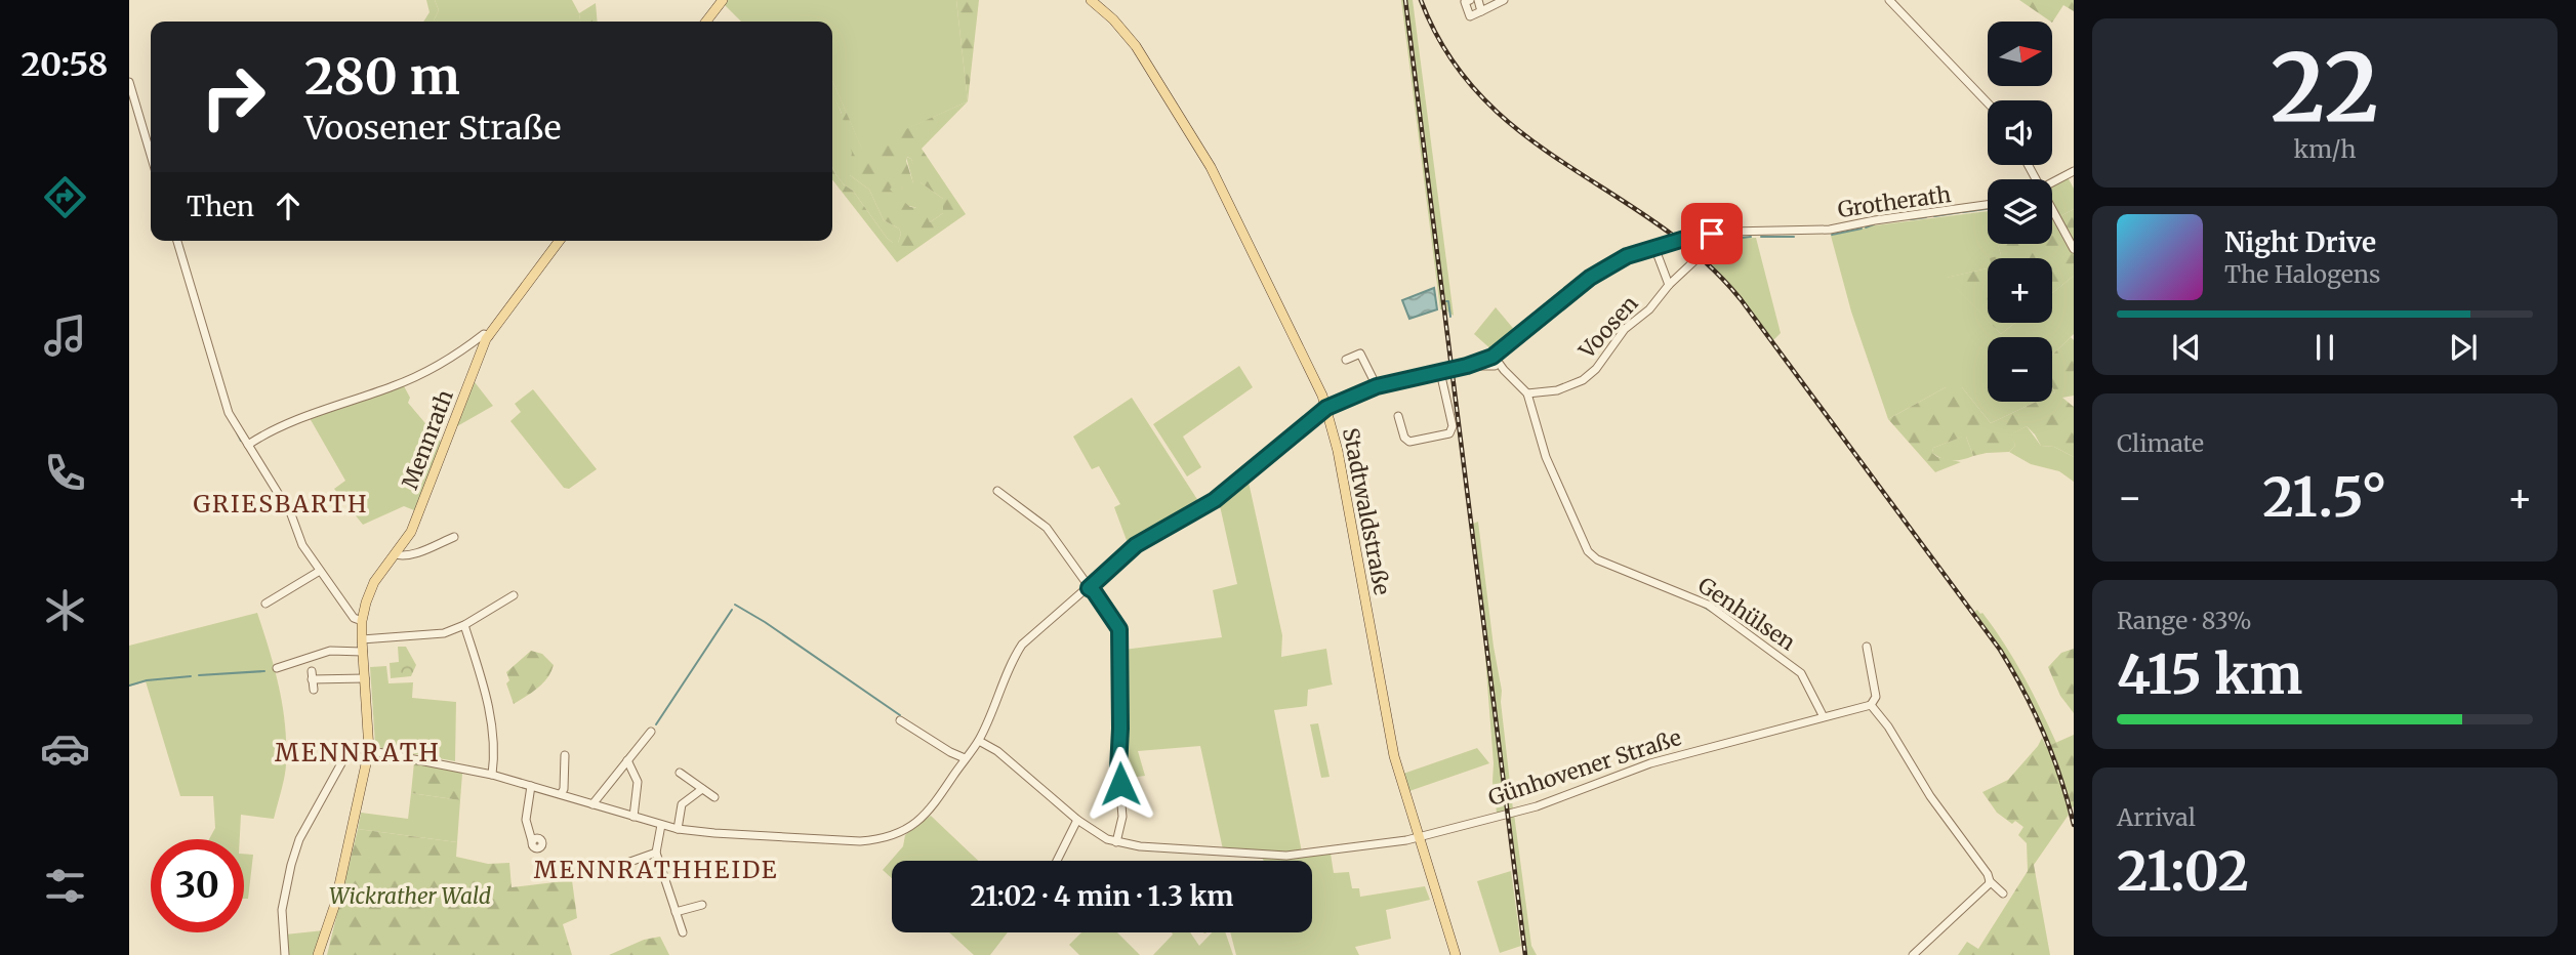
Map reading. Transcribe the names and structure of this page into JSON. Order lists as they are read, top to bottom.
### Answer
{
  "streets": {
    "main road": ["Mennrath", "Stadtwaldstraße"],
    "street": [
      "Grotherath",
      "Voosen",
      "Genhülsen",
      "Günhovener Straße"
    ]
  },
  "crossings": [
    ["Voosen", "Genhülsen"],
    ["Stadtwaldstraße", "Günhovener Straße"],
    ["Genhülsen", "Günhovener Straße"]
  ],
  "districts": ["GRIESBARTH", "MENNRATH", "MENNRATHHEIDE"],
  "parks": ["Wickrather Wald"],
  "north": "right",
  "page": {
    "tabs": "20:58",
    "tile": [
      ["22", "km/h"],
      "Climate",
      ["Range · 83%", "415 km"],
      ["Arrival", "21:02"]
    ],
    "map_buttons": ["+", "−"],
    "turn": ["280 m", "Voosener Straße"],
    "then": "Then",
    "song": ["Night Drive", "The Halogens"],
    "heat": ["−", "21.5°", "+"],
    "limit": "30",
    "trip": "21:02 · 4 min · 1.3 km"
  }
}
